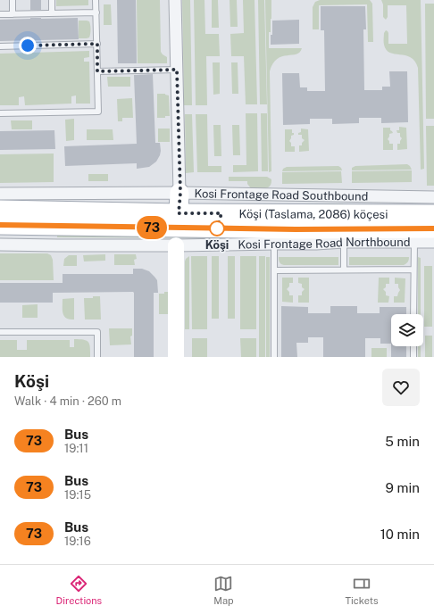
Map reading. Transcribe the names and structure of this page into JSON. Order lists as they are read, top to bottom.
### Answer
{
  "streets": {
    "main road": ["Köşi (Taslama, 2086) köçesi"],
    "street": ["Kosi Frontage Road Southbound", "Kosi Frontage Road Northbound"]
  },
  "places": ["Köşi"],
  "lines": ["bus line 73"],
  "page": {
    "on_map": "73",
    "heading": ["Köşi", "Walk · 4 min · 260 m"],
    "list": [
      {
        "mark": "73",
        "name": "Bus",
        "note": "19:11",
        "value": "5 min"
      },
      {
        "mark": "73",
        "name": "Bus",
        "note": "19:15",
        "value": "9 min"
      },
      {
        "mark": "73",
        "name": "Bus",
        "note": "19:16",
        "value": "10 min"
      }
    ],
    "tabs": ["Directions", "Map", "Tickets"]
  }
}
